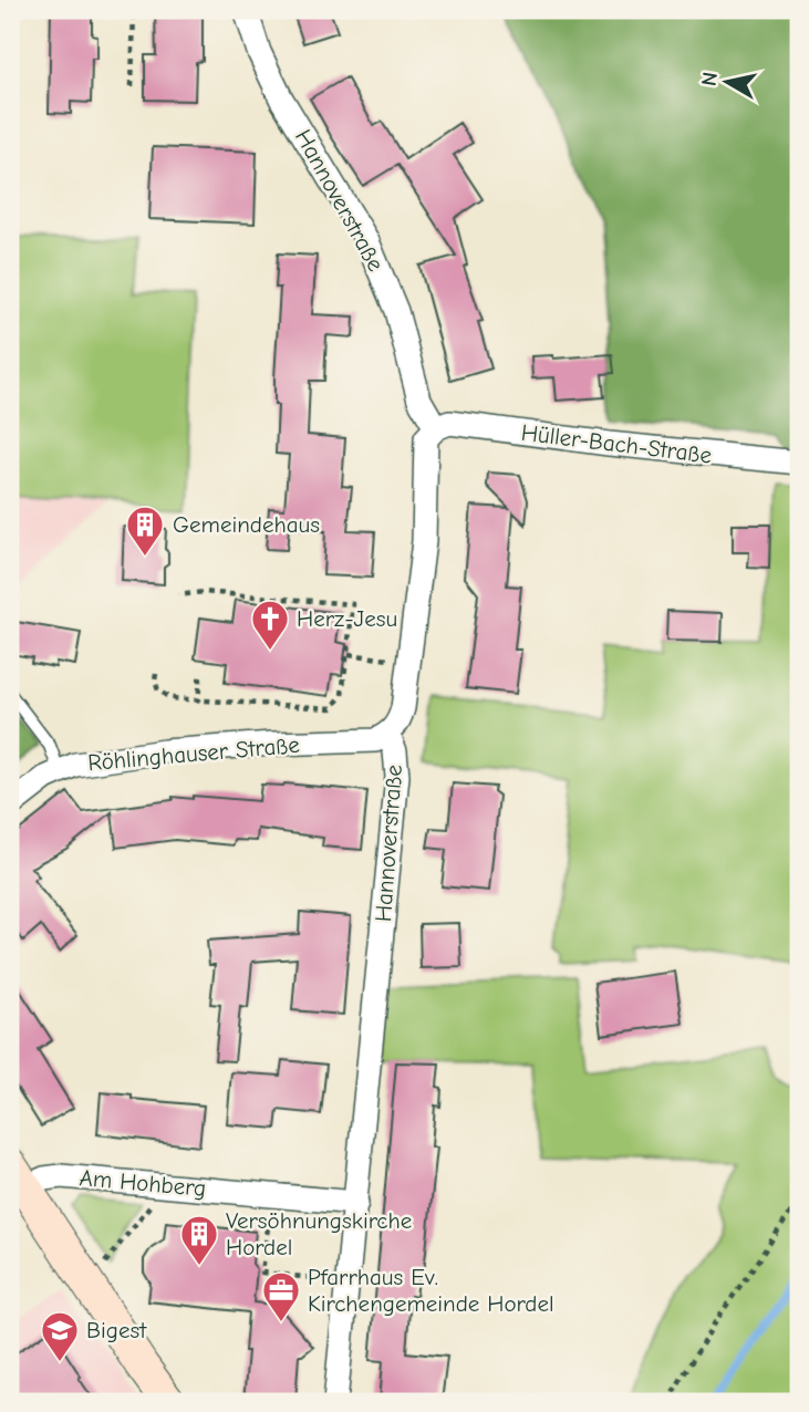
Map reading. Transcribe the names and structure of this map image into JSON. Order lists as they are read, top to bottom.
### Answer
{
  "streets": {
    "street": [
      "Hannoverstraße",
      "Hüller-Bach-Straße",
      "Röhlinghauser Straße",
      "Am Hohberg"
    ]
  },
  "crossings": [
    ["Hannoverstraße", "Hüller-Bach-Straße"],
    ["Hannoverstraße", "Röhlinghauser Straße"],
    ["Hannoverstraße", "Am Hohberg"]
  ],
  "places": {
    "building": ["Gemeindehaus", "Versöhnungskirche Hordel"],
    "church": ["Herz-Jesu"],
    "office": ["Pfarrhaus Ev. Kirchengemeinde Hordel"],
    "school or university": ["Bigest"]
  },
  "north": "left"
}
